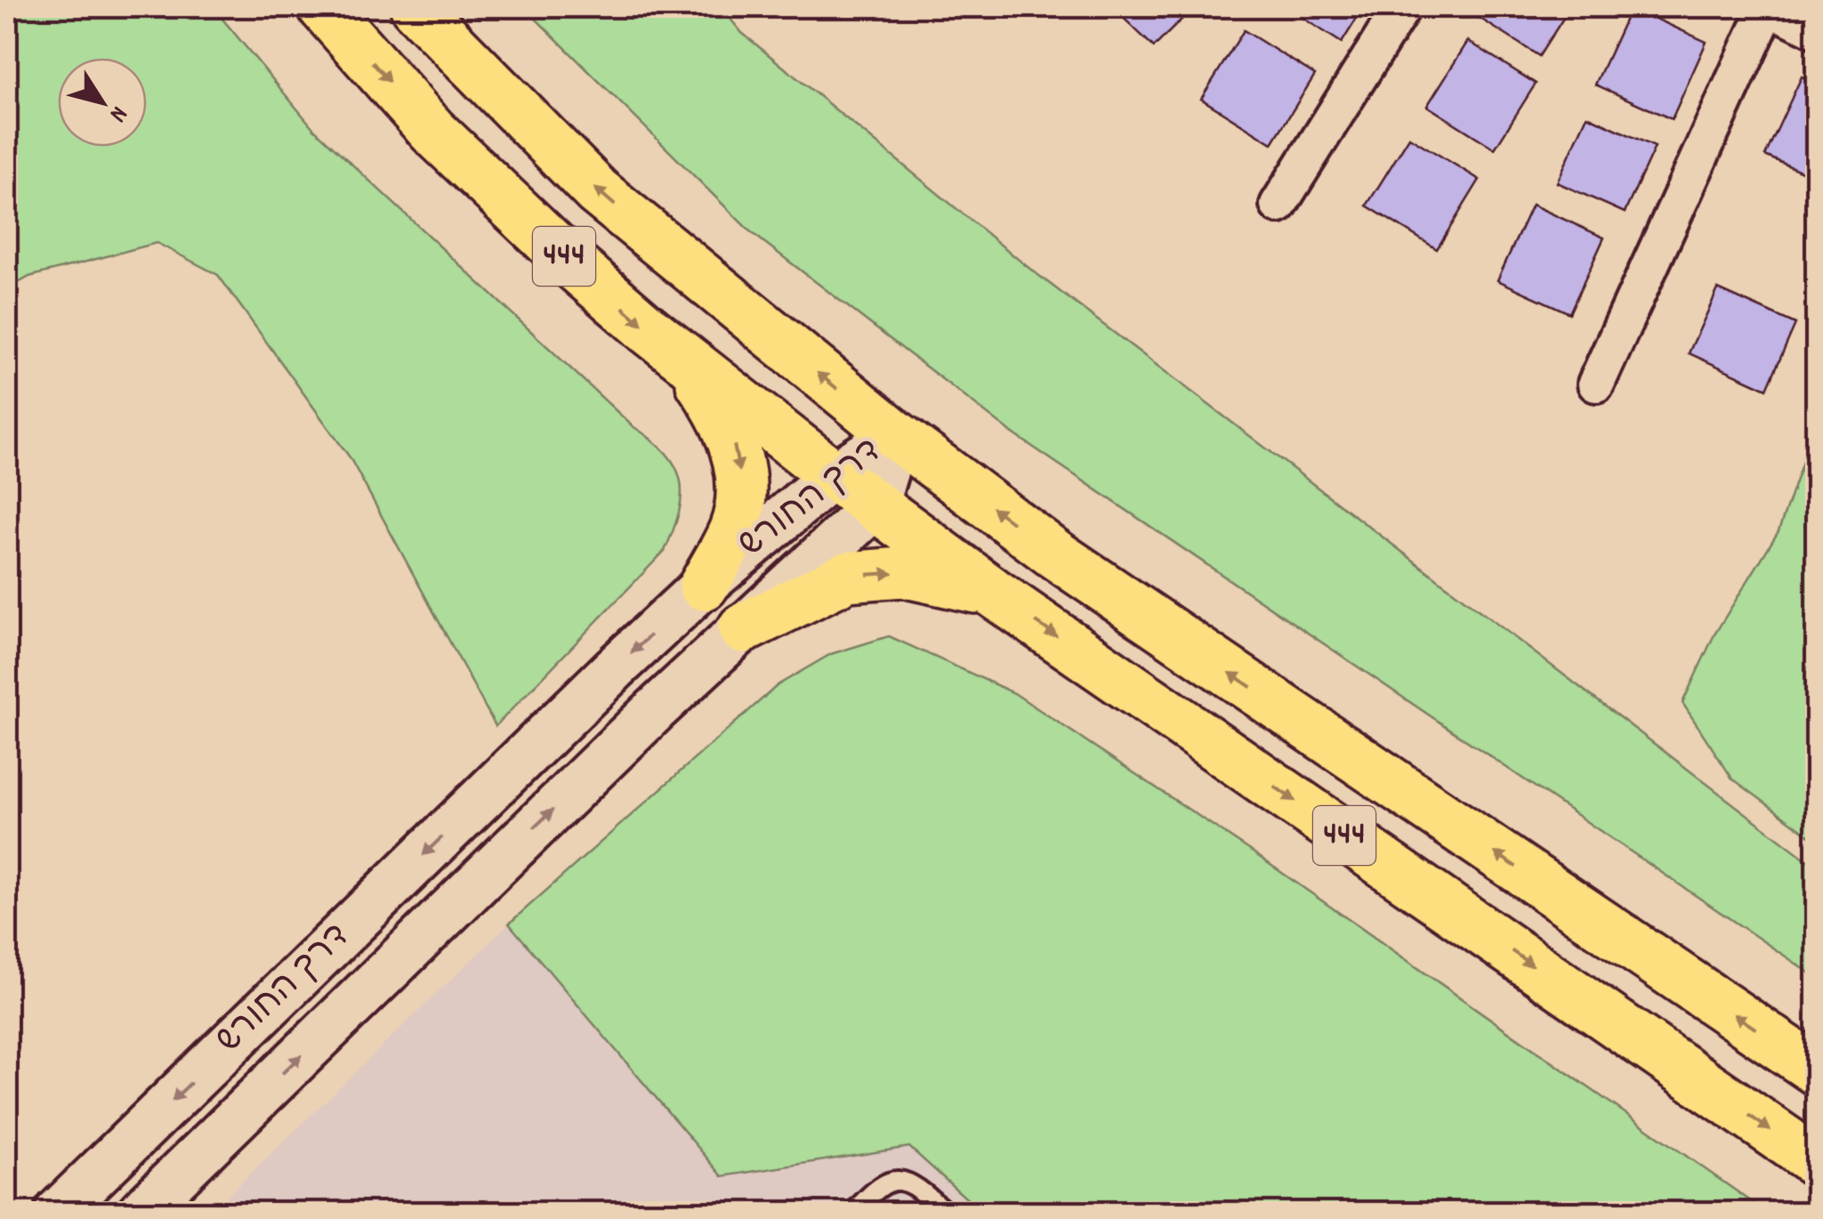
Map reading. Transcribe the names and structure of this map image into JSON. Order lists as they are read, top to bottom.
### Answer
{
  "streets": {
    "main road": ["444"],
    "street": ["דרך החורש"]
  },
  "crossings": [
    ["444", "דרך החורש"]
  ],
  "north": "bottom right"
}
